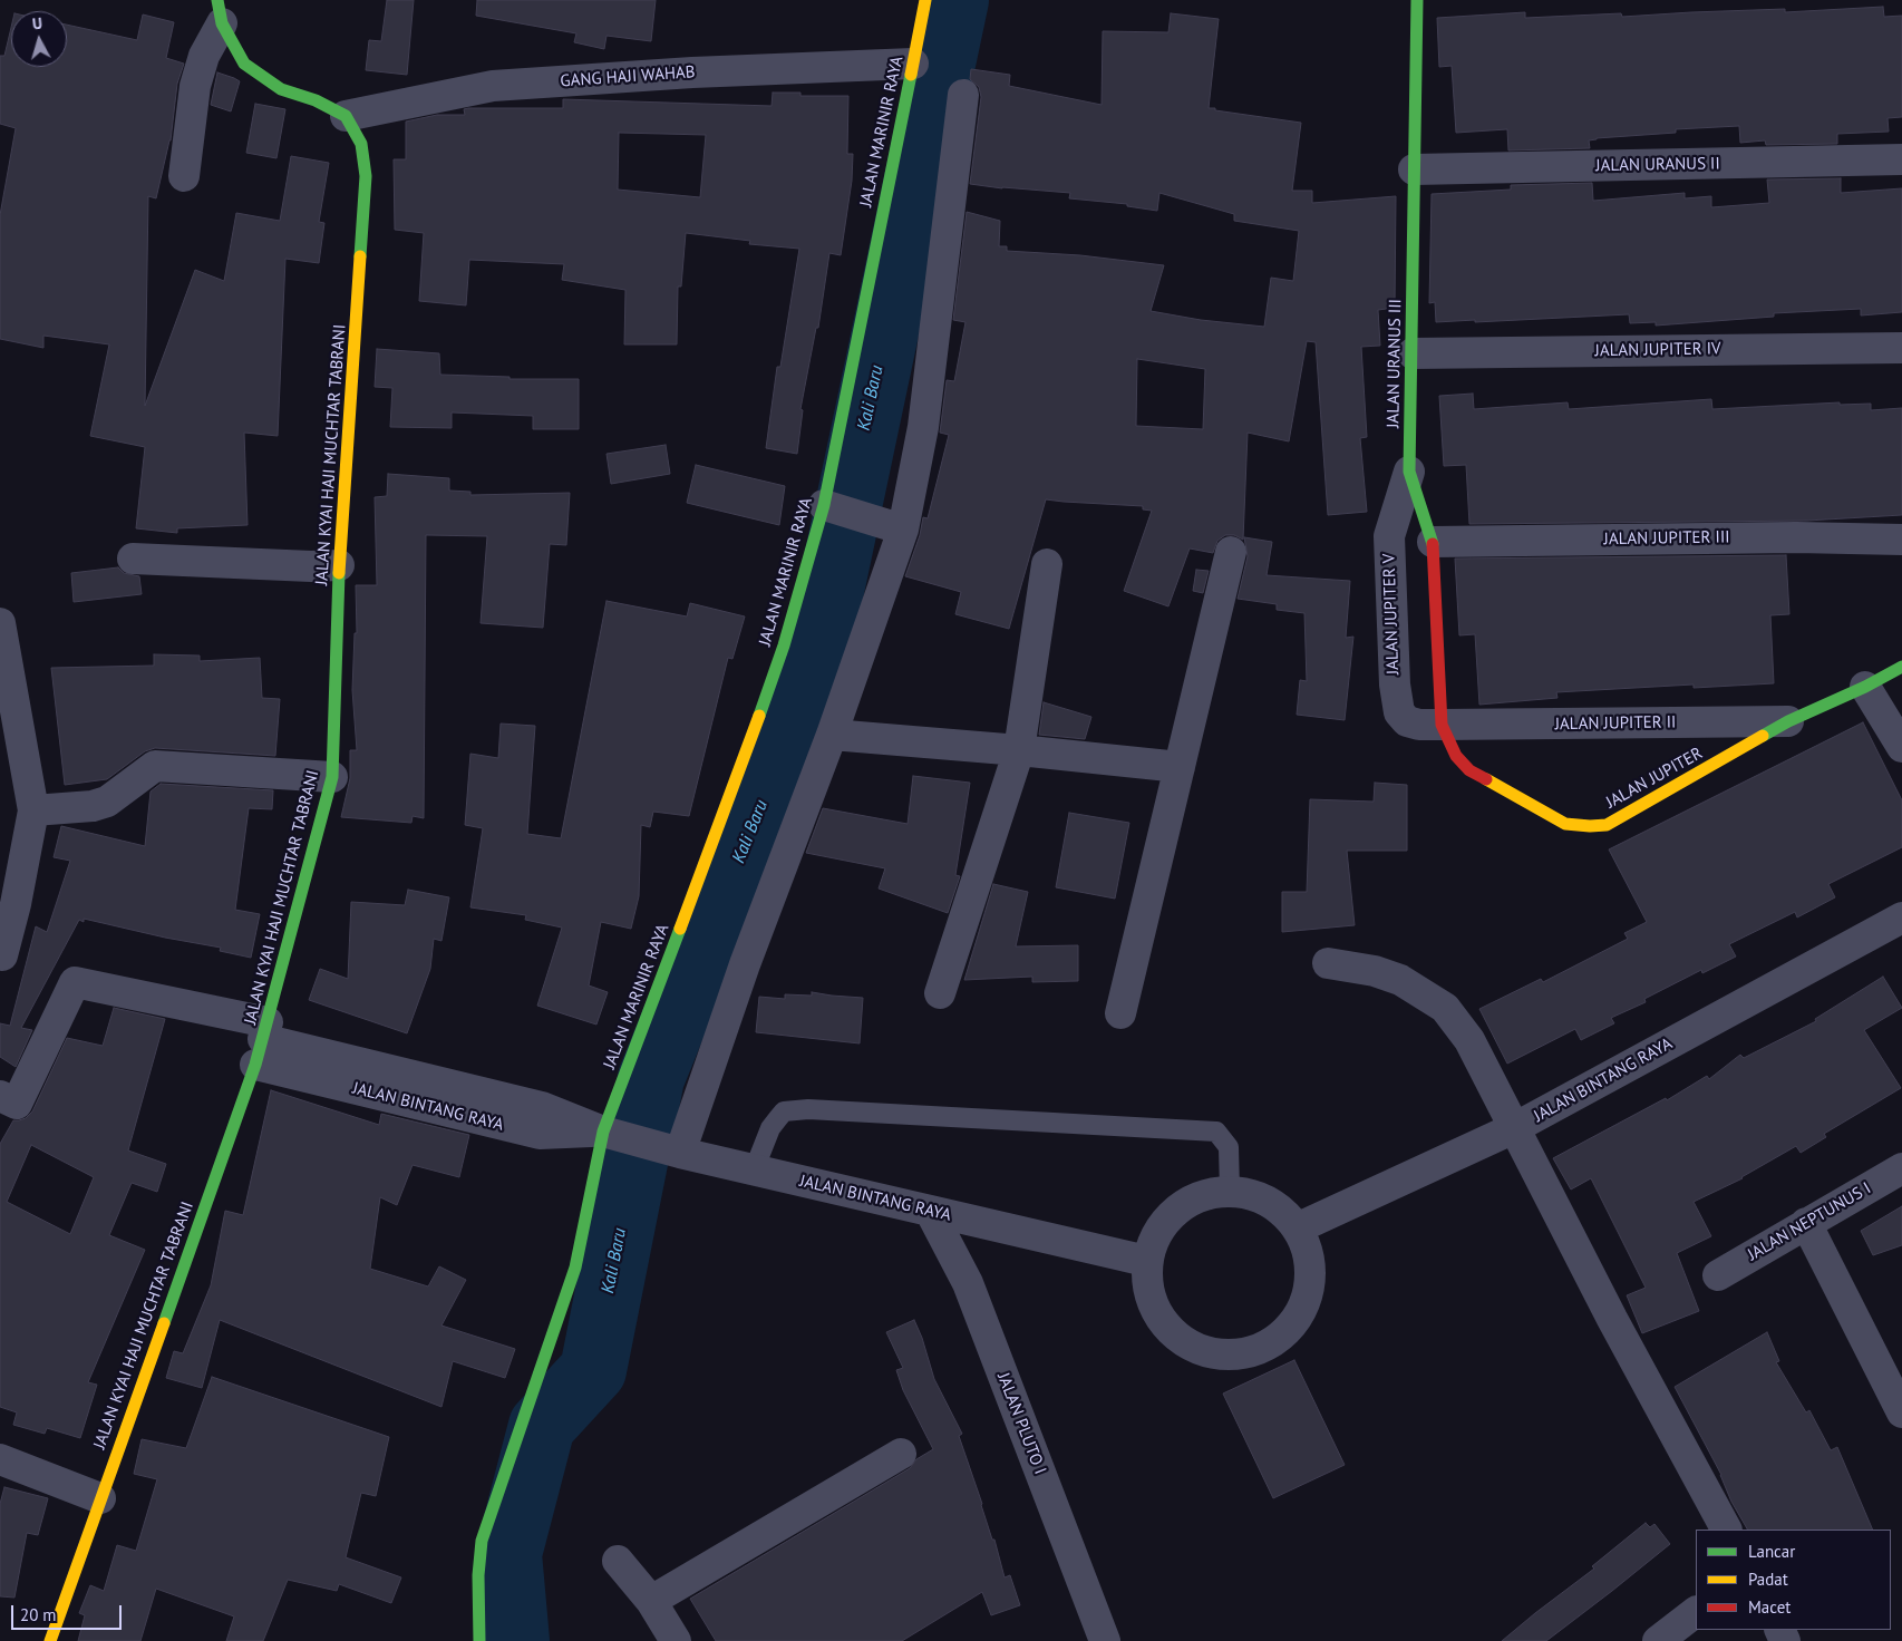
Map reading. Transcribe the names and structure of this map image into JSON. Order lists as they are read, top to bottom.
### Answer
{
  "streets": {
    "street": [
      "GANG HAJI WAHAB",
      "JALAN MARINIR RAYA",
      "JALAN URANUS II",
      "JALAN JUPITER IV",
      "JALAN URANUS III",
      "JALAN KYAI HAJI MUCHTAR TABRANI",
      "JALAN JUPITER III",
      "JALAN JUPITER V",
      "JALAN JUPITER II",
      "JALAN JUPITER",
      "JALAN BINTANG RAYA",
      "JALAN NEPTUNUS I",
      "JALAN PLUTO I"
    ]
  },
  "crossings": [
    ["GANG HAJI WAHAB", "JALAN MARINIR RAYA"],
    ["GANG HAJI WAHAB", "JALAN KYAI HAJI MUCHTAR TABRANI"],
    ["JALAN MARINIR RAYA", "JALAN BINTANG RAYA"],
    ["JALAN URANUS II", "JALAN URANUS III"],
    ["JALAN JUPITER IV", "JALAN URANUS III"],
    ["JALAN URANUS III", "JALAN JUPITER III"],
    ["JALAN URANUS III", "JALAN JUPITER V"],
    ["JALAN URANUS III", "JALAN JUPITER II"],
    ["JALAN URANUS III", "JALAN JUPITER"],
    ["JALAN KYAI HAJI MUCHTAR TABRANI", "JALAN BINTANG RAYA"],
    ["JALAN JUPITER V", "JALAN JUPITER II"],
    ["JALAN JUPITER V", "JALAN JUPITER"],
    ["JALAN JUPITER II", "JALAN JUPITER"],
    ["JALAN BINTANG RAYA", "JALAN PLUTO I"]
  ],
  "water": ["Kali Baru"],
  "legend": ["Lancar", "Padat", "Macet"],
  "scale_bar": "20 m",
  "north": "top"
}
